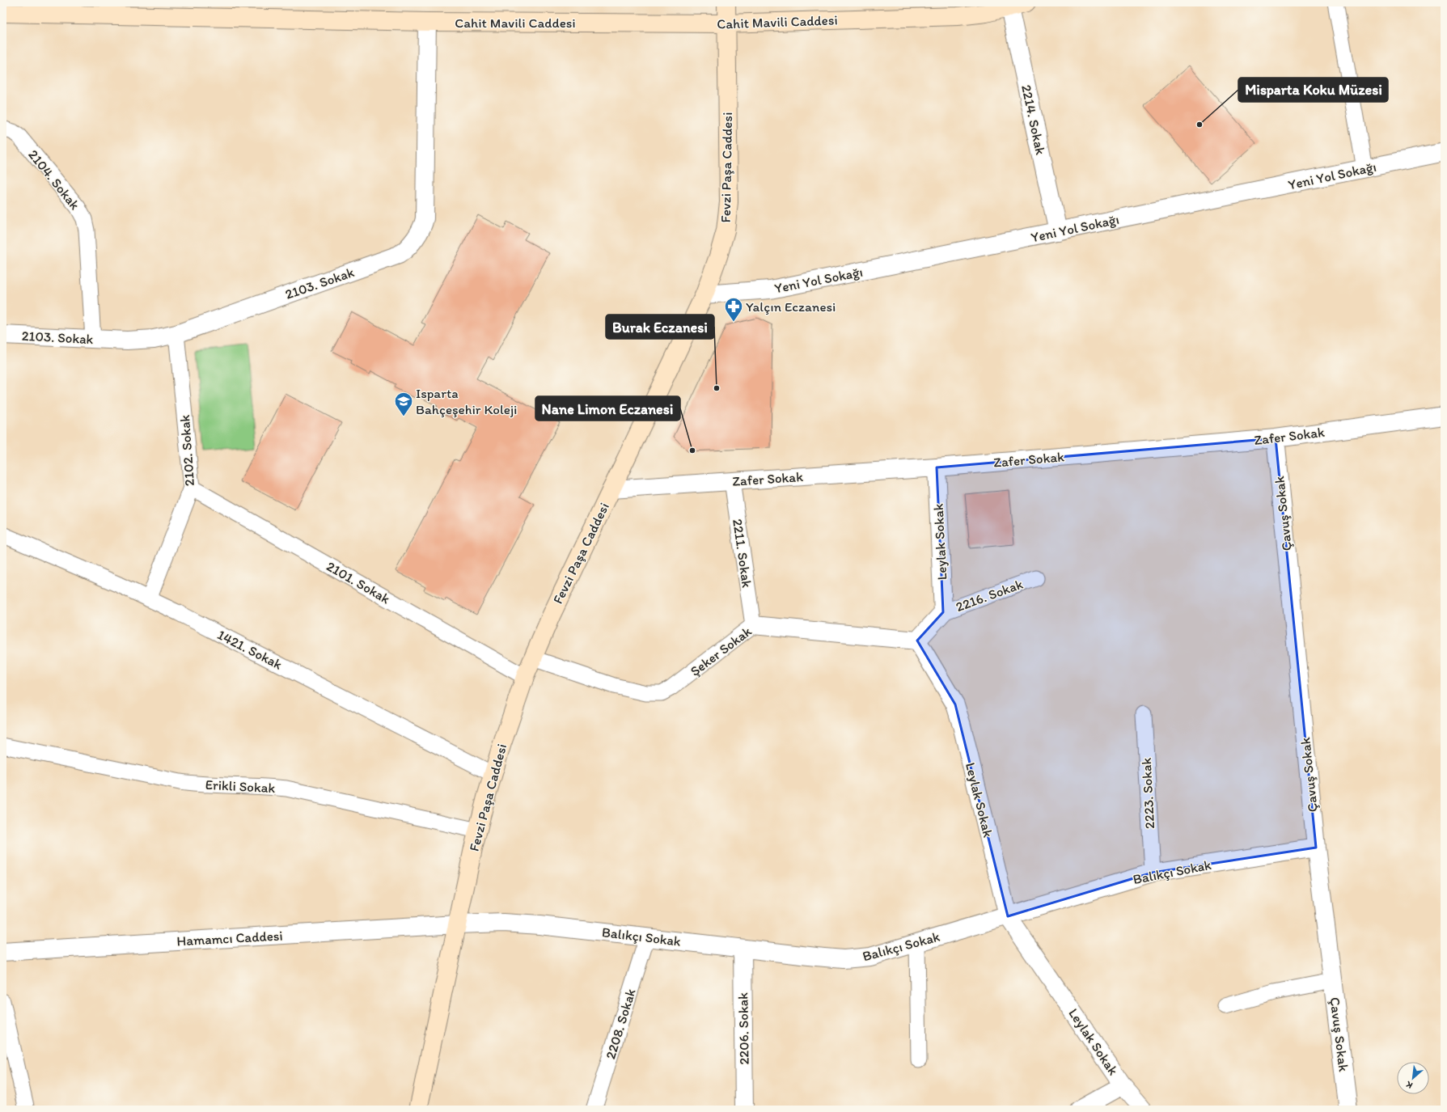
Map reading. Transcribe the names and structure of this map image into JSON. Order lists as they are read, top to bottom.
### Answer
{
  "streets": {
    "street": [
      "Cahit Mavili Caddesi",
      "2214. Sokak",
      "Fevzi Paşa Caddesi",
      "Yeni Yol Sokağı",
      "2103. Sokak",
      "Zafer Sokak",
      "Çavuş Sokak",
      "Leylak Sokak",
      "Şeker Sokak",
      "Balıkçı Sokak",
      "Hamamcı Caddesi",
      "2206. Sokak"
    ],
    "lane": [
      "2104. Sokak",
      "2102. Sokak",
      "2211. Sokak",
      "2101. Sokak",
      "2216. Sokak",
      "1421. Sokak",
      "Erikli Sokak",
      "2223. Sokak",
      "2208. Sokak"
    ]
  },
  "crossings": [
    ["Cahit Mavili Caddesi", "2214. Sokak"],
    ["Cahit Mavili Caddesi", "Fevzi Paşa Caddesi"],
    ["Cahit Mavili Caddesi", "2103. Sokak"],
    ["2214. Sokak", "Yeni Yol Sokağı"],
    ["Fevzi Paşa Caddesi", "Yeni Yol Sokağı"],
    ["Fevzi Paşa Caddesi", "Zafer Sokak"],
    ["Fevzi Paşa Caddesi", "2101. Sokak"],
    ["Fevzi Paşa Caddesi", "1421. Sokak"],
    ["Fevzi Paşa Caddesi", "Şeker Sokak"],
    ["Fevzi Paşa Caddesi", "Erikli Sokak"],
    ["Fevzi Paşa Caddesi", "Balıkçı Sokak"],
    ["Fevzi Paşa Caddesi", "Hamamcı Caddesi"],
    ["2104. Sokak", "2103. Sokak"],
    ["2103. Sokak", "2102. Sokak"],
    ["Zafer Sokak", "Çavuş Sokak"],
    ["Zafer Sokak", "Leylak Sokak"],
    ["Zafer Sokak", "2211. Sokak"],
    ["2102. Sokak", "2101. Sokak"],
    ["2102. Sokak", "1421. Sokak"],
    ["Çavuş Sokak", "Balıkçı Sokak"],
    ["Leylak Sokak", "2216. Sokak"],
    ["Leylak Sokak", "Şeker Sokak"],
    ["Leylak Sokak", "Balıkçı Sokak"],
    ["2211. Sokak", "Şeker Sokak"],
    ["2223. Sokak", "Balıkçı Sokak"],
    ["Balıkçı Sokak", "Hamamcı Caddesi"],
    ["Balıkçı Sokak", "2208. Sokak"],
    ["Balıkçı Sokak", "2206. Sokak"]
  ],
  "places": {
    "other": ["Misparta Koku Müzesi", "Burak Eczanesi", "Nane Limon Eczanesi"],
    "pharmacy": ["Yalçın Eczanesi"],
    "school or university": ["Isparta Bahçeşehir Koleji"]
  },
  "north": "bottom left"
}
